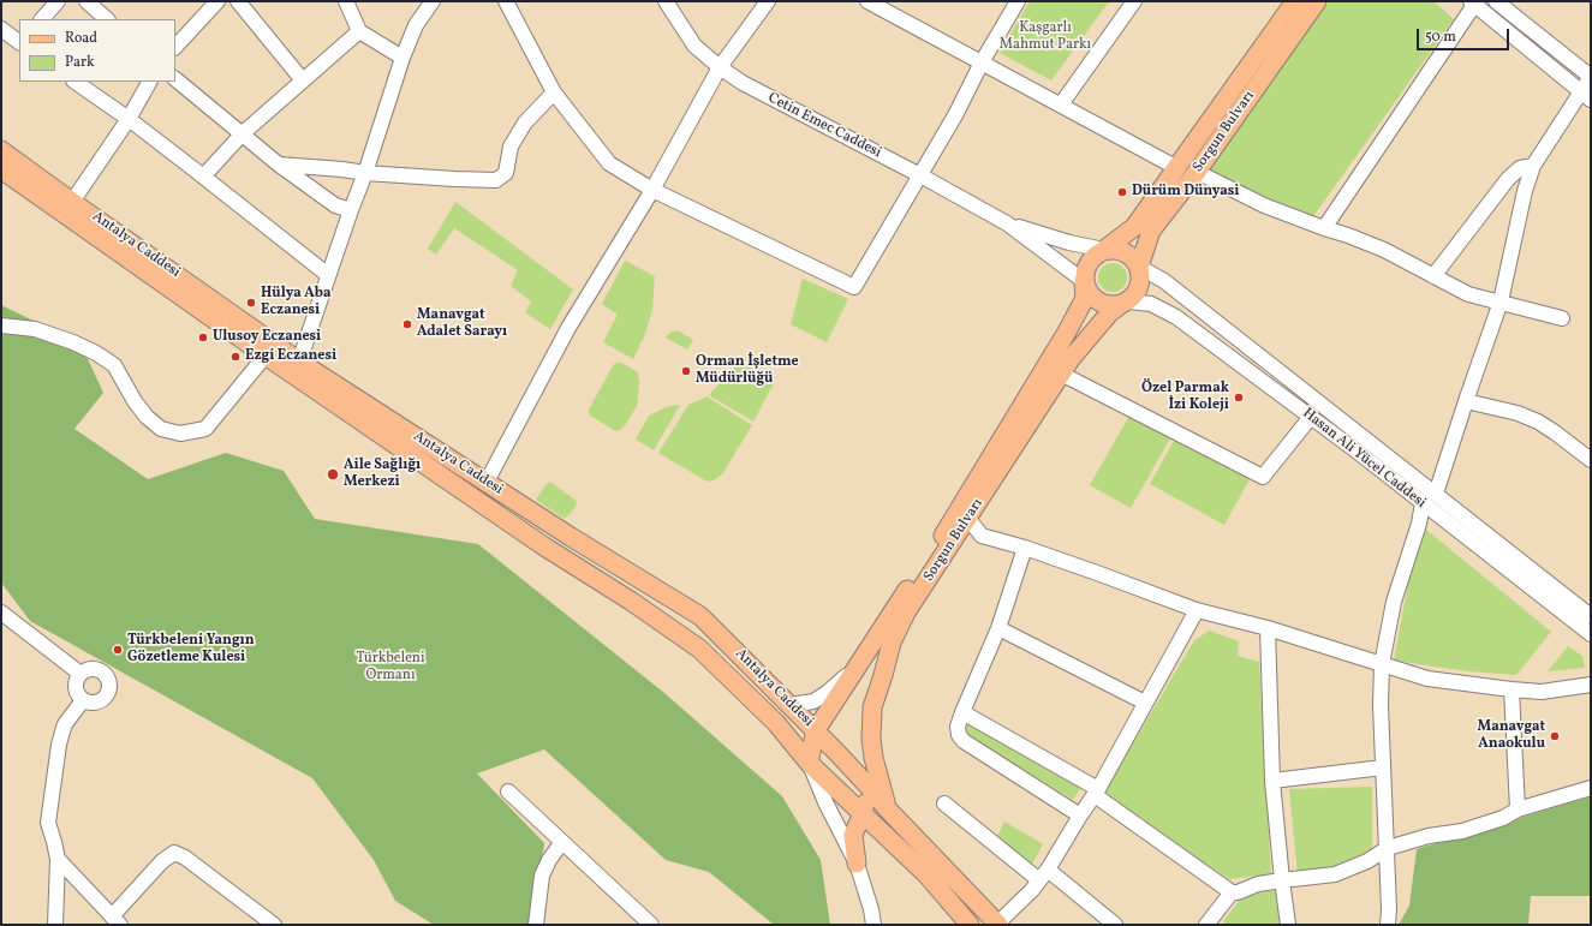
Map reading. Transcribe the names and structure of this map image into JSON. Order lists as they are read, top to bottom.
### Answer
{
  "streets": {
    "main road": ["Sorgun Bulvarı", "Antalya Caddesi"],
    "street": ["Cetin Emec Caddesi", "Hasan Ali Yücel Caddesi"]
  },
  "crossings": [
    ["Sorgun Bulvarı", "Antalya Caddesi"],
    ["Sorgun Bulvarı", "Hasan Ali Yücel Caddesi"]
  ],
  "parks": ["Kaşgarlı Mahmut Parkı", "Türkbeleni Ormanı"],
  "places": [
    "Dürüm Dünyasi",
    "Hülya Aba Eczanesi",
    "Manavgat Adalet Sarayı",
    "Ulusoy Eczanesi",
    "Ezgi Eczanesi",
    "Orman İşletme Müdürlüğü",
    "Özel Parmak İzi Koleji",
    "Aile Sağlığı Merkezi",
    "Türkbeleni Yangın Gözetleme Kulesi",
    "Manavgat Anaokulu"
  ],
  "legend": ["Road", "Park"],
  "scale_bar": "50 m"
}
